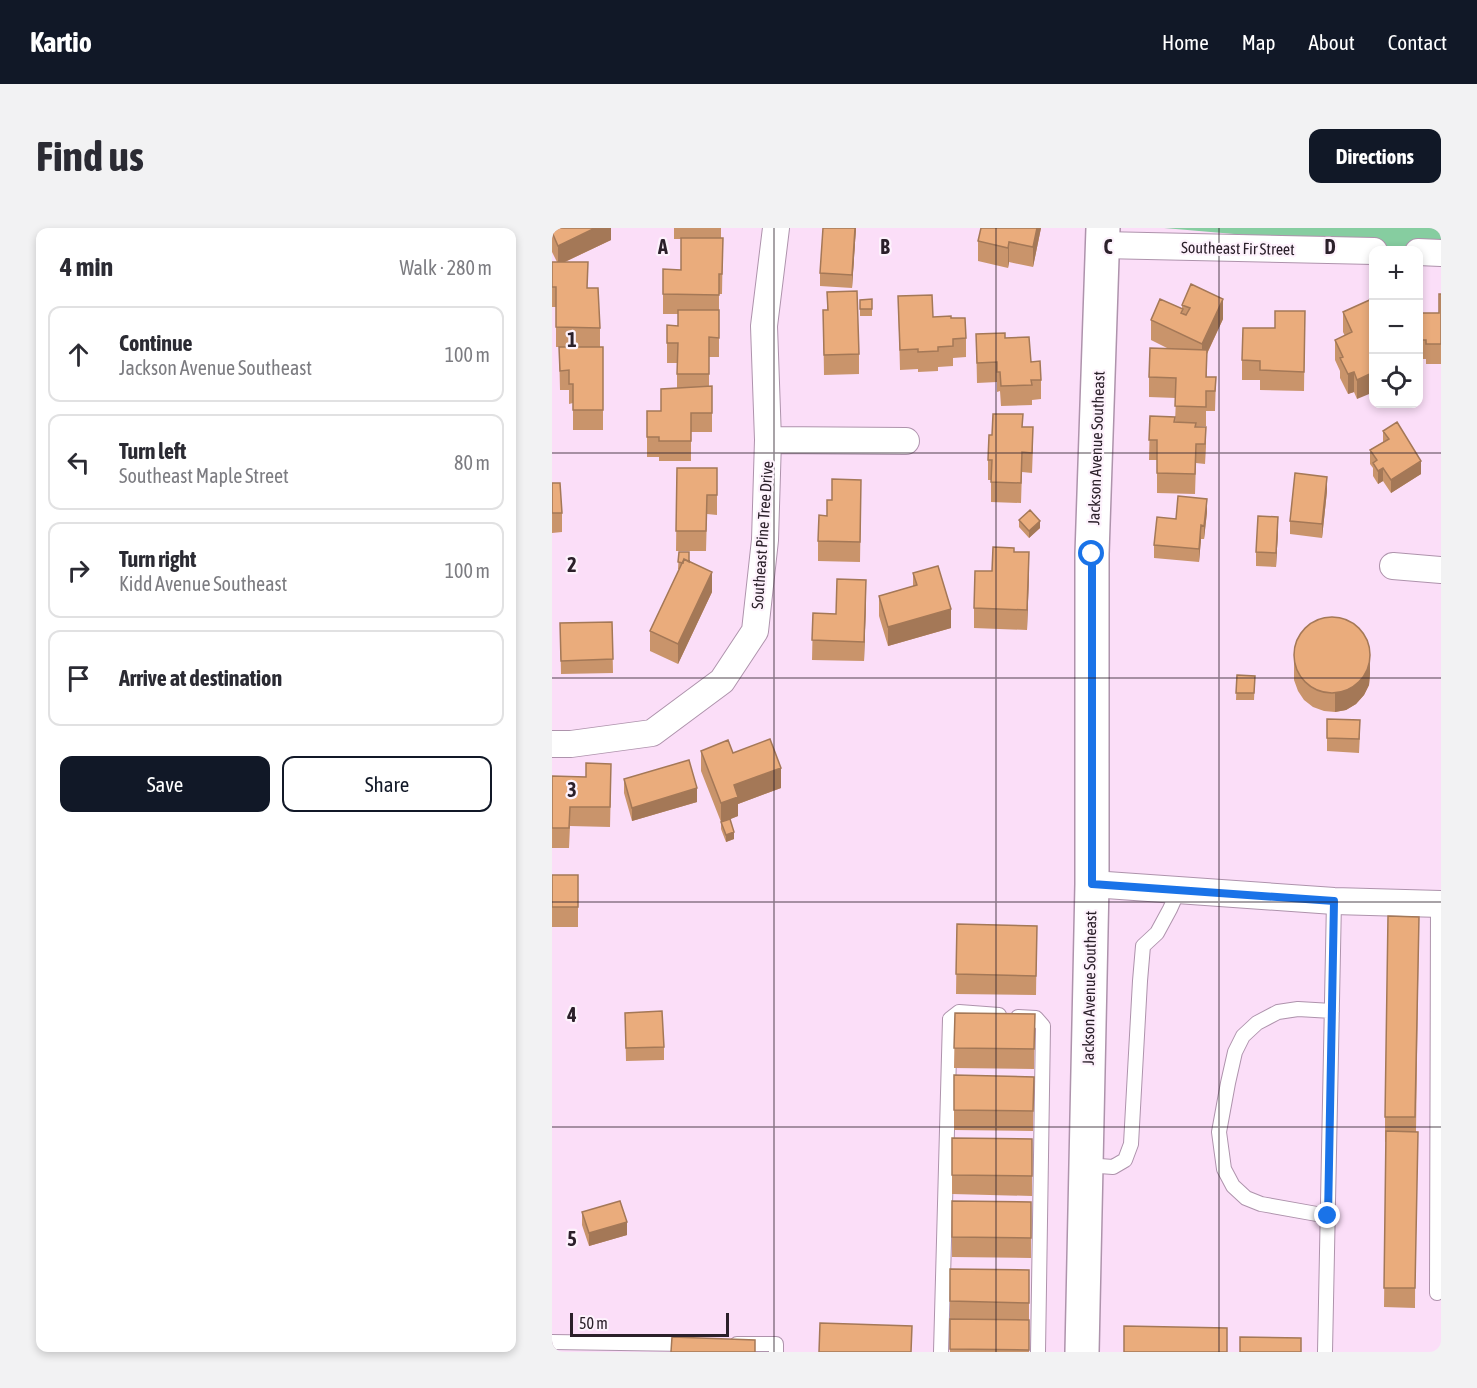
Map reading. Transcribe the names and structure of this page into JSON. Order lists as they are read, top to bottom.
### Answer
{
  "streets": {
    "main road": ["Jackson Avenue Southeast"],
    "street": ["Southeast Fir Street", "Southeast Pine Tree Drive"]
  },
  "crossings": [
    ["Southeast Fir Street", "Jackson Avenue Southeast"]
  ],
  "scale_bar": "50 m",
  "page": {
    "header": "Kartio",
    "nav": [
      "Home",
      "Map",
      "About",
      "Contact"
    ],
    "buttons": [
      "Directions",
      ["Save", "Share"]
    ],
    "title": "Find us",
    "heading": ["4 min", "Walk · 280 m"],
    "map_buttons": ["+", "−"],
    "list": [
      ["Continue", "Jackson Avenue Southeast", "100 m"],
      ["Turn left", "Southeast Maple Street", "80 m"],
      ["Turn right", "Kidd Avenue Southeast", "100 m"],
      "Arrive at destination"
    ],
    "scale": "50 m"
  },
  "grid": {
    "columns": [
      "A",
      "B",
      "C",
      "D"
    ],
    "rows": [
      "1",
      "2",
      "3",
      "4",
      "5"
    ]
  }
}
